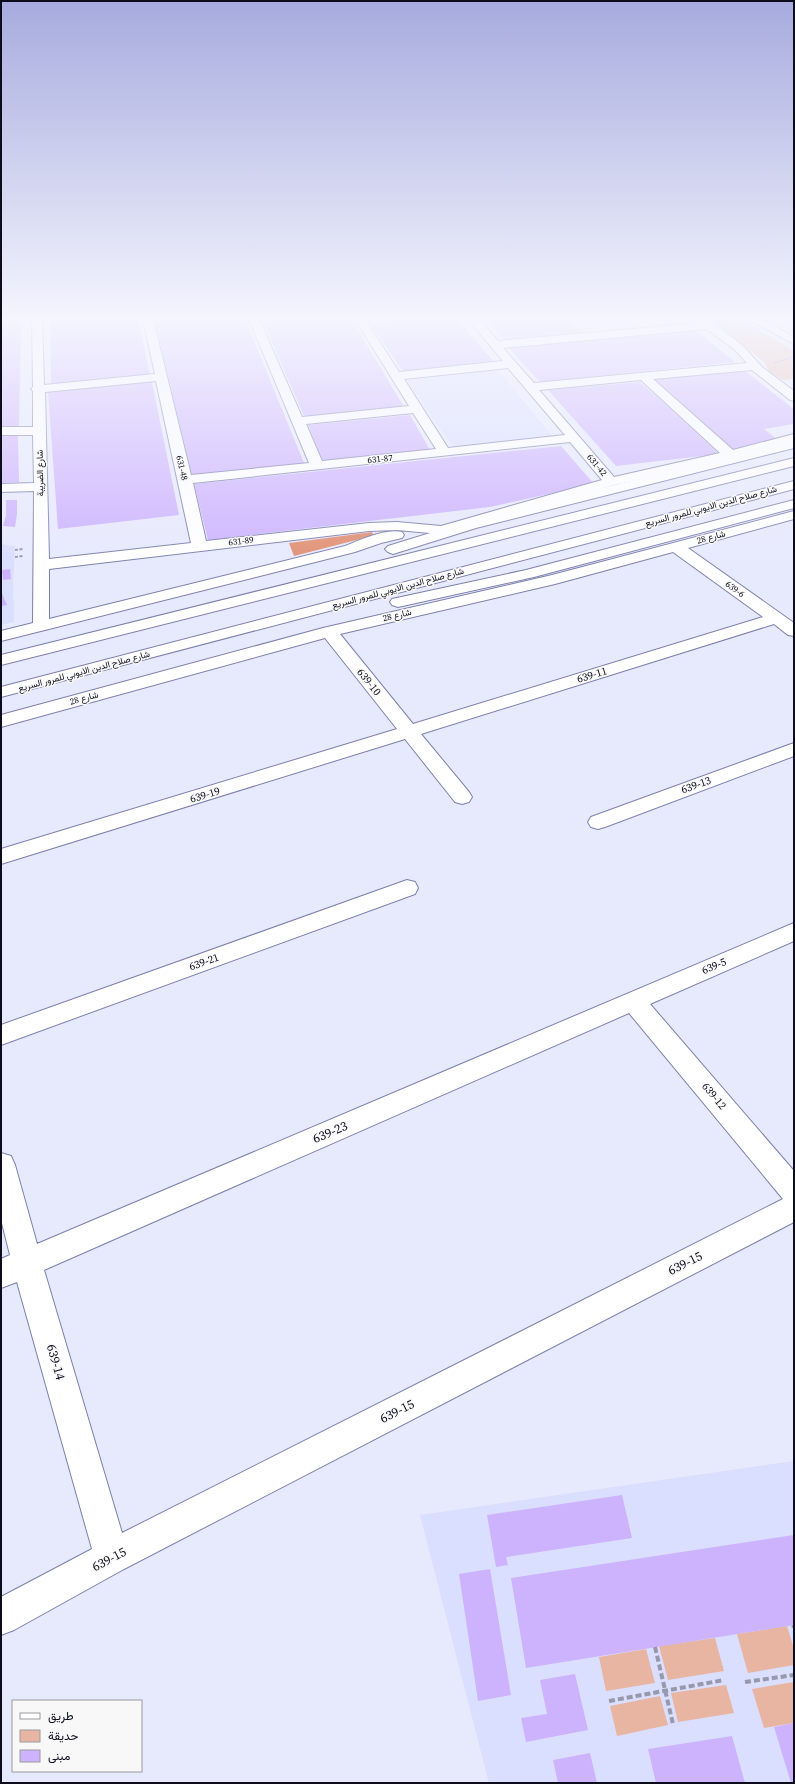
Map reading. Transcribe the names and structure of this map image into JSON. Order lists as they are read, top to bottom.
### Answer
{
  "streets": {
    "main road": [
      "631-87",
      "631-42",
      "631-48",
      "شارع الضريبة",
      "شارع صلاح الدين الايوبي للمرور السريع",
      "شارع 28",
      "631-89",
      "639-6",
      "639-11",
      "639-10",
      "639-13",
      "639-19",
      "639-21",
      "639-5",
      "639-12",
      "639-23",
      "639-15",
      "639-14"
    ]
  },
  "crossings": [
    ["631-87", "631-42"],
    ["631-87", "631-48"],
    ["631-48", "631-89"],
    ["شارع الضريبة", "631-89"],
    ["شارع 28", "639-6"],
    ["شارع 28", "639-10"],
    ["639-6", "639-11"],
    ["639-11", "639-10"],
    ["639-11", "639-19"],
    ["639-10", "639-19"],
    ["639-5", "639-12"],
    ["639-5", "639-23"],
    ["639-12", "639-23"],
    ["639-23", "639-14"],
    ["639-15", "639-14"]
  ],
  "legend": ["طريق", "حديقة", "مبنى"]
}
